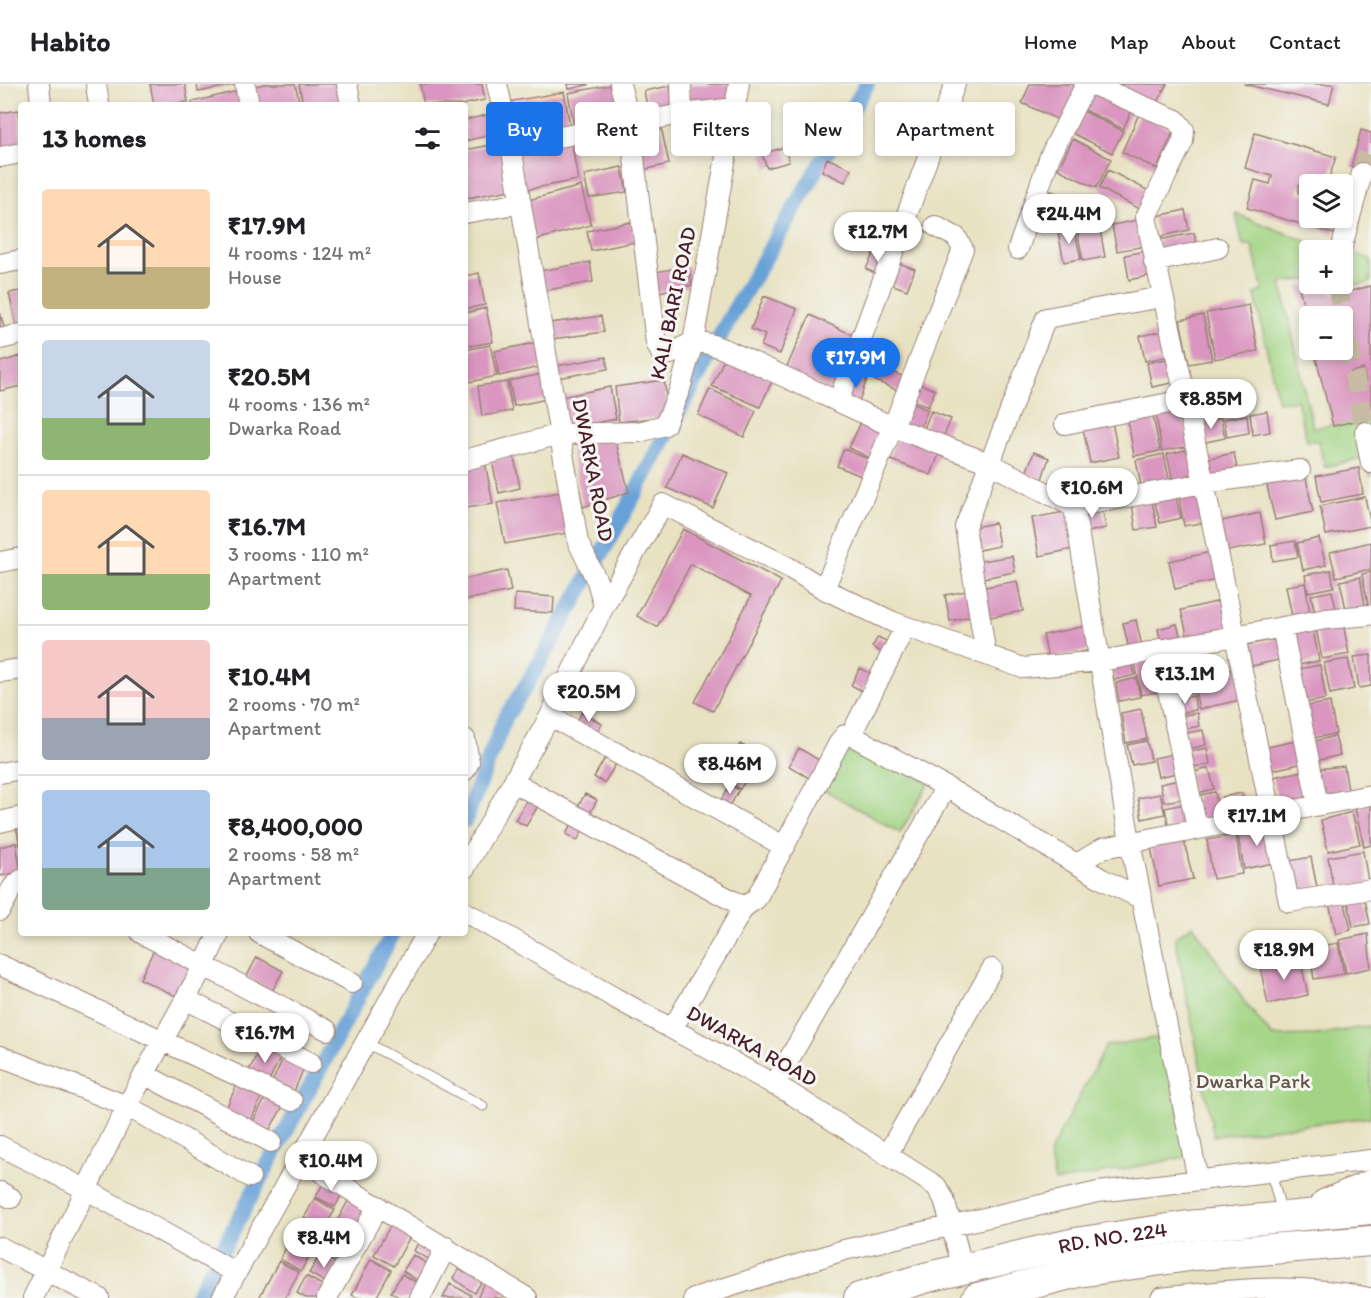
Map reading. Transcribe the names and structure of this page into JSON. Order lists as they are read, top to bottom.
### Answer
{
  "streets": {
    "main road": ["RD. NO. 224"],
    "street": ["KALI BARI ROAD", "DWARKA ROAD"]
  },
  "crossings": [
    ["KALI BARI ROAD", "DWARKA ROAD"],
    ["DWARKA ROAD", "RD. NO. 224"]
  ],
  "parks": ["Dwarka Park"],
  "page": {
    "header": "Habito",
    "nav": [
      "Home",
      "Map",
      "About",
      "Contact"
    ],
    "chip": [
      "Buy",
      "Rent",
      "Filters",
      "New",
      "Apartment"
    ],
    "heading": "13 homes",
    "map_buttons": ["+", "−"],
    "list": [
      {
        "name": "₹17.9M",
        "note": "4 rooms · 124 m² · House"
      },
      {
        "name": "₹20.5M",
        "note": "4 rooms · 136 m² · Dwarka Road"
      },
      {
        "name": "₹16.7M",
        "note": "3 rooms · 110 m² · Apartment"
      },
      {
        "name": "₹10.4M",
        "note": "2 rooms · 70 m² · Apartment"
      },
      {
        "name": "₹8,400,000",
        "note": "2 rooms · 58 m² · Apartment"
      }
    ],
    "price": [
      "₹24.4M",
      "₹12.7M",
      "₹17.9M",
      "₹8.85M",
      "₹10.6M",
      "₹13.1M",
      "₹20.5M",
      "₹8.46M",
      "₹17.1M",
      "₹18.9M",
      "₹16.7M",
      "₹10.4M",
      "₹8.4M"
    ]
  }
}
